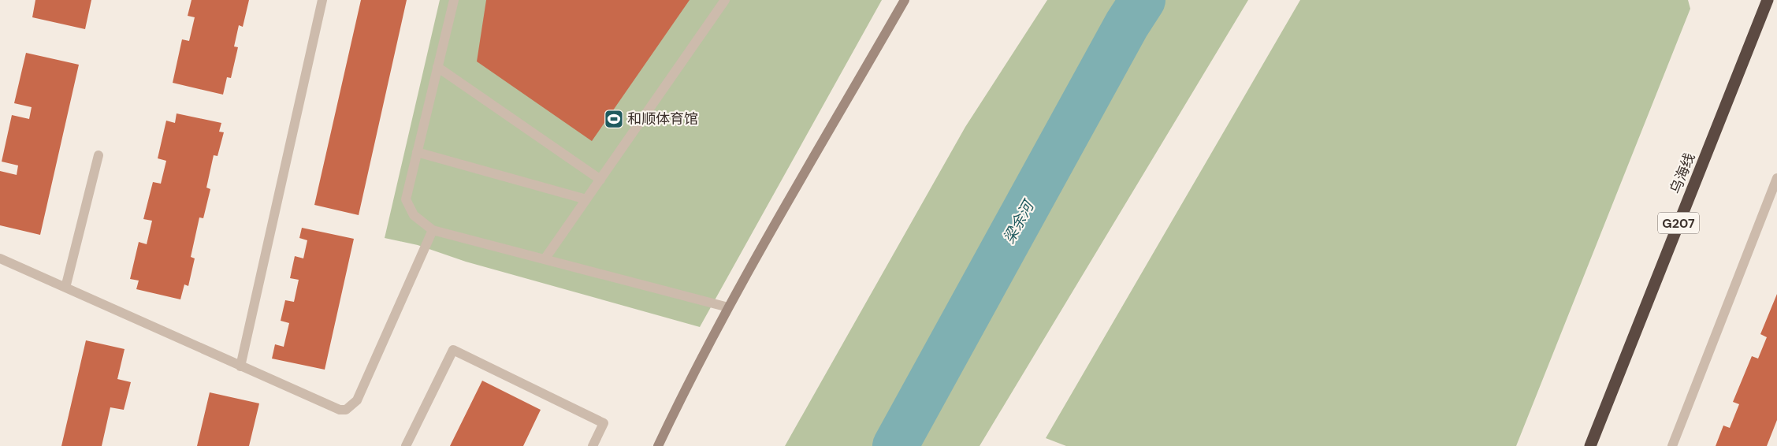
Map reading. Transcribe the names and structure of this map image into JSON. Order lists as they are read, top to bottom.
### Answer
{
  "streets": {
    "highway": ["乌海线", "G207"]
  },
  "water": ["梁余河"],
  "places": {
    "sports": ["和顺体育馆"]
  }
}
